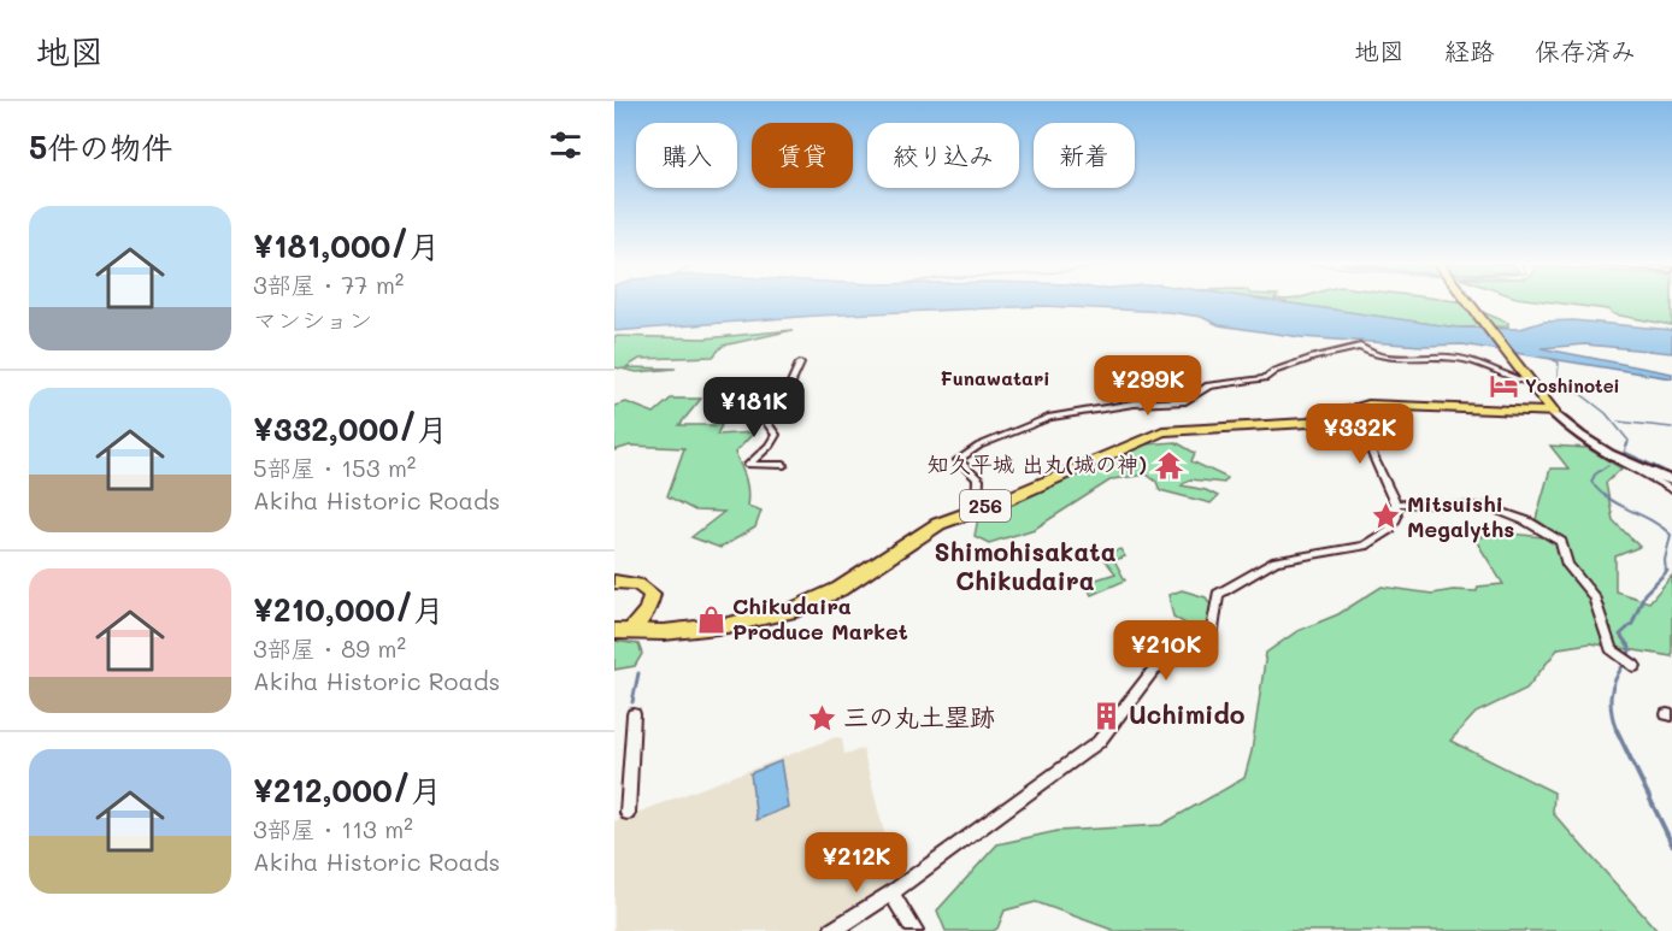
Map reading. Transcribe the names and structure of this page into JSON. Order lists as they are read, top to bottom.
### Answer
{
  "streets": {
    "highway": ["256"]
  },
  "districts": ["Funawatari", "Shimohisakata Chikudaira"],
  "places": {
    "hotel": ["Yoshinotei"],
    "temple": ["知久平城 出丸(城の神)"],
    "place": ["Mitsuishi Megalyths", "三の丸土塁跡"],
    "shop": ["Chikudaira Produce Market"],
    "building": ["Uchimido"]
  },
  "page": {
    "header": "地図",
    "nav": ["地図", "経路", "保存済み"],
    "heading": "5件の物件",
    "chip": [
      "購入",
      "賃貸",
      "絞り込み",
      "新着"
    ],
    "list": [
      {
        "name": "¥181,000/月",
        "note": "3部屋 · 77 m² · マンション"
      },
      {
        "name": "¥332,000/月",
        "note": "5部屋 · 153 m² · Akiha Historic Roads"
      },
      {
        "name": "¥210,000/月",
        "note": "3部屋 · 89 m² · Akiha Historic Roads"
      },
      {
        "name": "¥212,000/月",
        "note": "3部屋 · 113 m² · Akiha Historic Roads"
      }
    ],
    "price": [
      "¥299K",
      "¥181K",
      "¥332K",
      "¥210K",
      "¥212K"
    ]
  }
}
